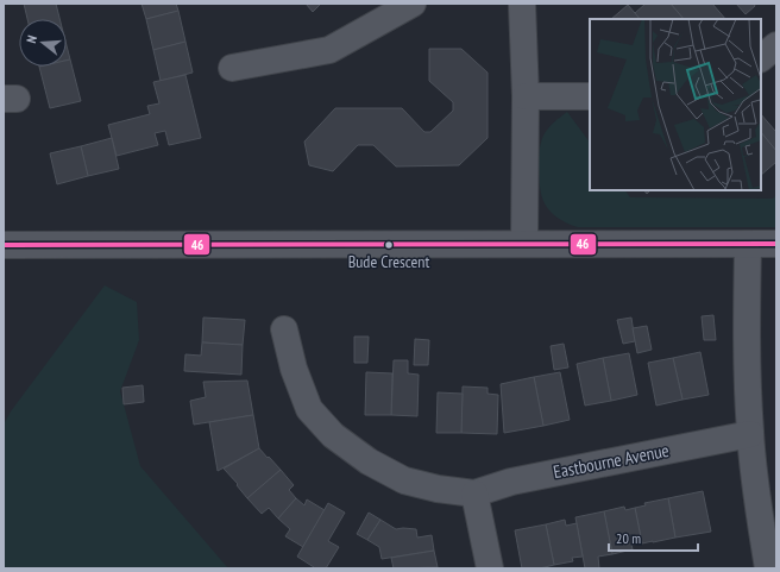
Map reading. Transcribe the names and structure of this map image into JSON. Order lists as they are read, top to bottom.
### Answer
{
  "streets": {
    "street": ["Eastbourne Avenue"]
  },
  "places": ["Bude Crescent"],
  "lines": ["transit line 46"],
  "scale_bar": "20 m",
  "north": "left"
}
